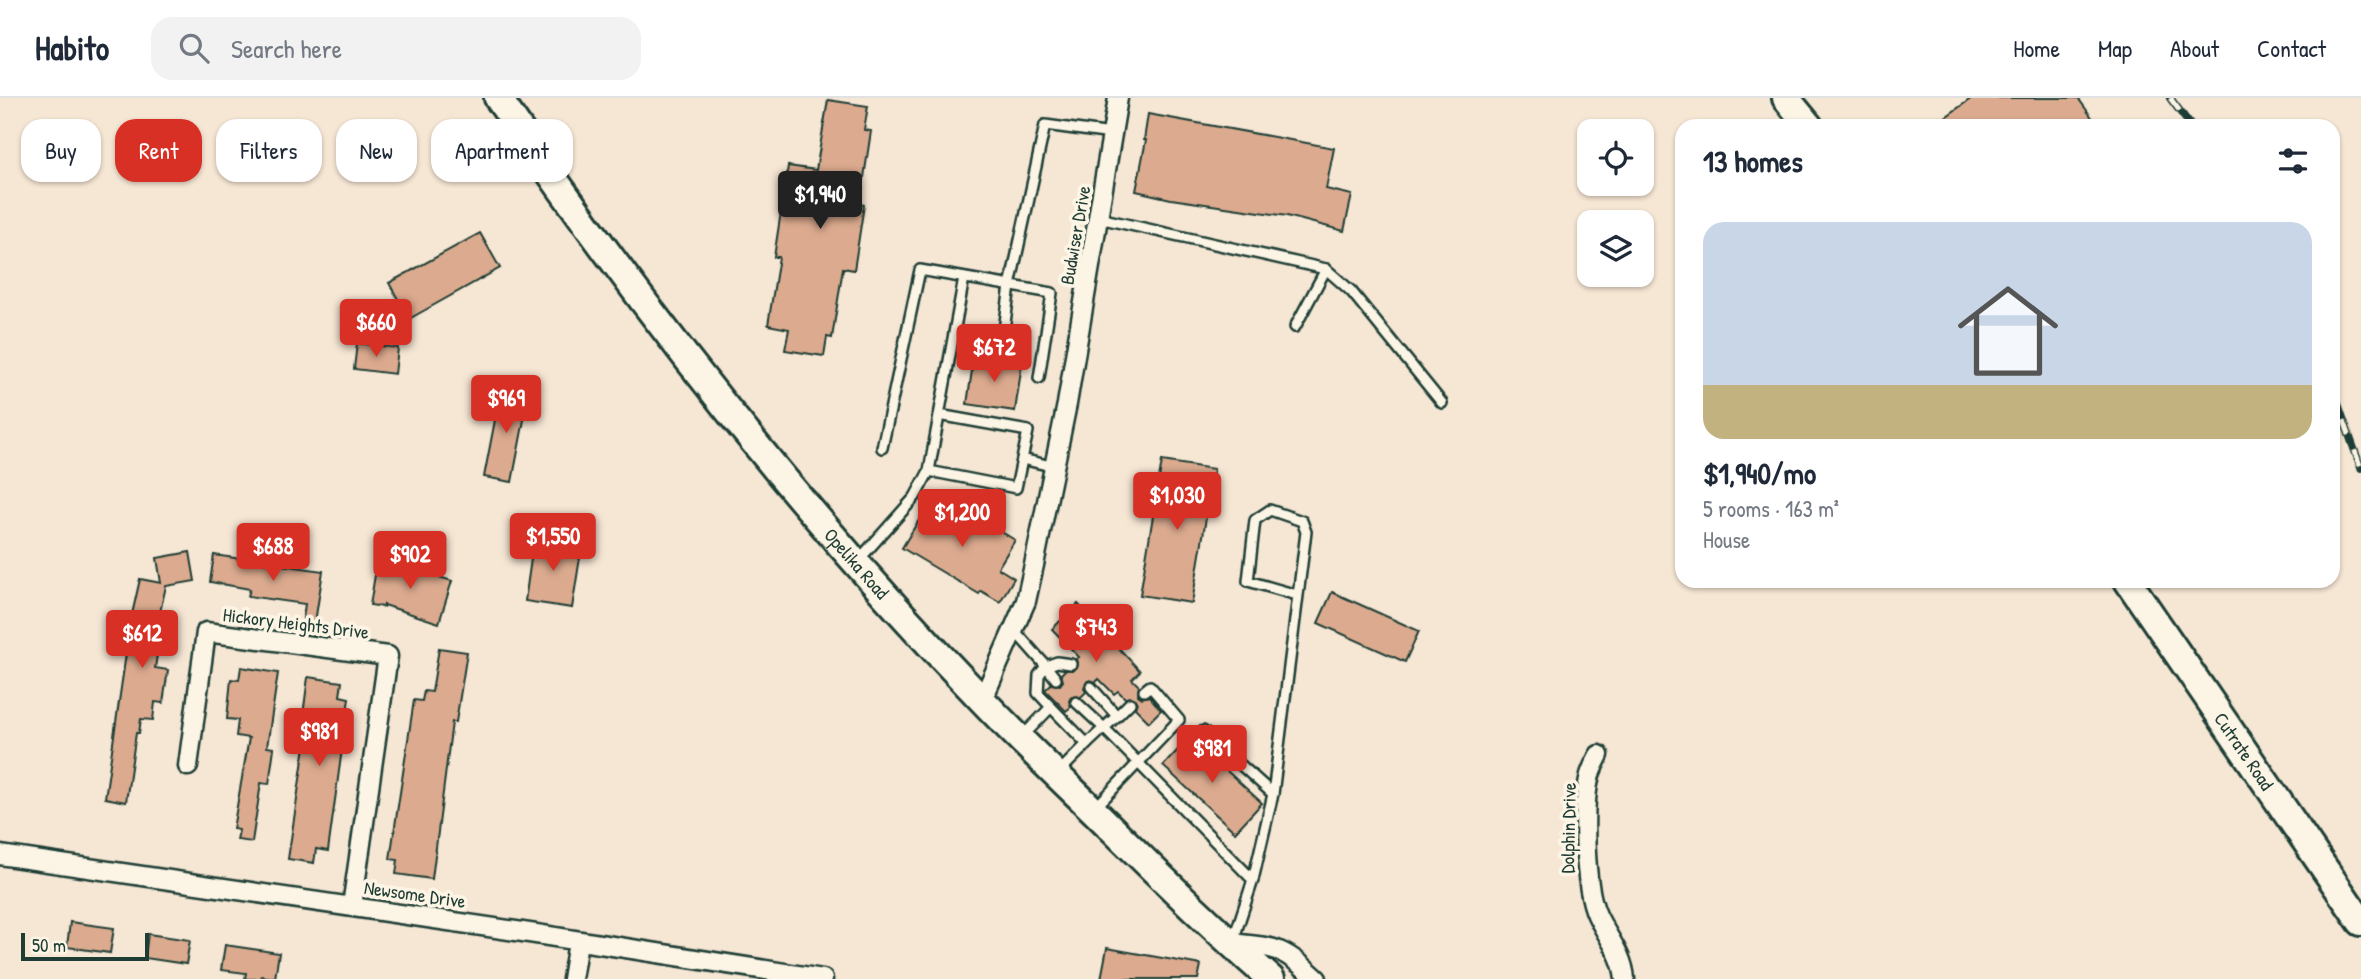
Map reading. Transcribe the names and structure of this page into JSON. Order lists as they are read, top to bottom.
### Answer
{
  "streets": {
    "main road": ["Opelika Road", "Cutrate Road"],
    "street": [
      "Budwiser Drive",
      "Hickory Heights Drive",
      "Dolphin Drive",
      "Newsome Drive"
    ]
  },
  "crossings": [
    ["Budwiser Drive", "Opelika Road"],
    ["Hickory Heights Drive", "Newsome Drive"]
  ],
  "scale_bar": "50 m",
  "page": {
    "header": "Habito",
    "search": "Search here",
    "nav": [
      "Home",
      "Map",
      "About",
      "Contact"
    ],
    "chip": [
      "Buy",
      "Rent",
      "Filters",
      "New",
      "Apartment"
    ],
    "heading": "13 homes",
    "price": [
      "$1,940",
      "$660",
      "$672",
      "$969",
      "$1,030",
      "$1,200",
      "$1,550",
      "$688",
      "$902",
      "$743",
      "$612",
      "$981",
      "$981"
    ],
    "list": [
      {
        "name": "$1,940/mo",
        "note": "5 rooms · 163 m² · House"
      }
    ],
    "scale": "50 m"
  }
}
